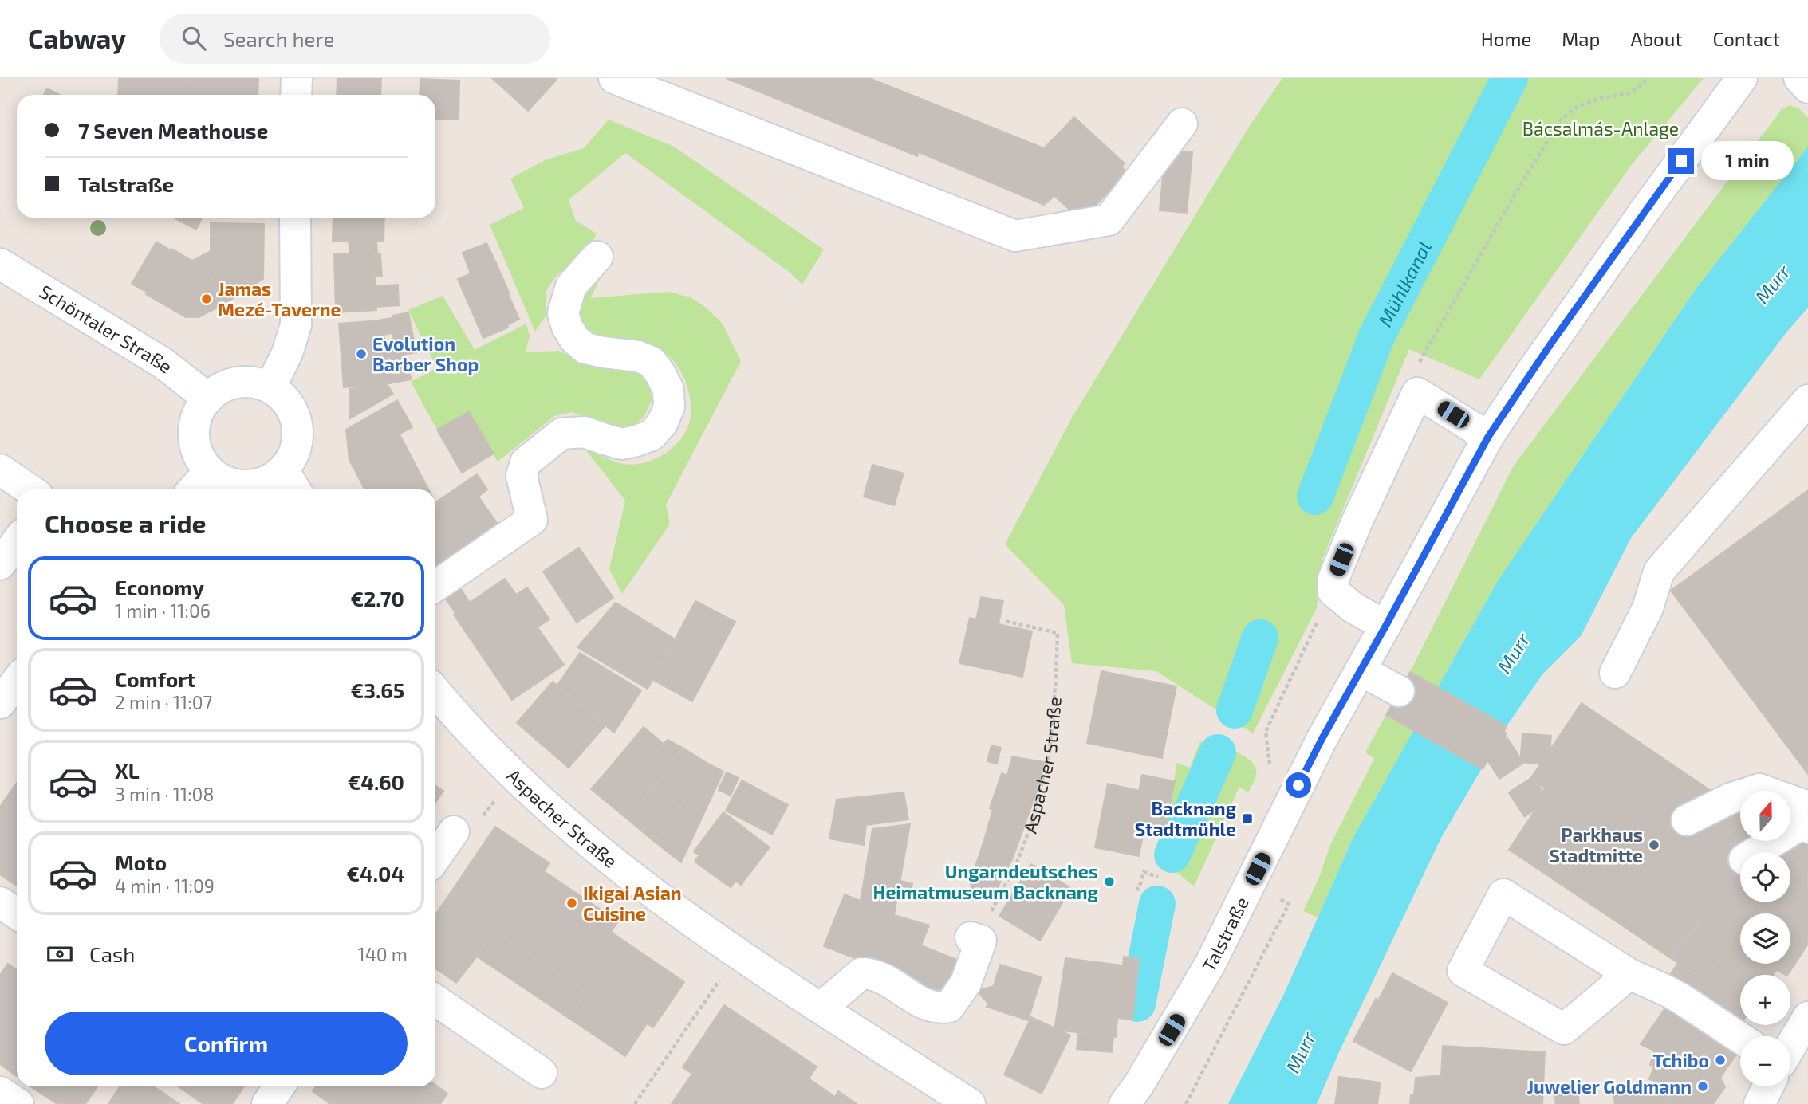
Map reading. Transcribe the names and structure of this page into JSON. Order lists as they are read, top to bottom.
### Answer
{
  "streets": {
    "street": ["Schöntaler Straße", "Aspacher Straße", "Talstraße"]
  },
  "water": ["Mühlkanal", "Murr"],
  "parks": ["Bácsalmás-Anlage"],
  "places": {
    "other": [
      "Jamas Mezé-Taverne",
      "Evolution Barber Shop",
      "Parkhaus Stadtmitte",
      "Ungarndeutsches Heimatmuseum Backnang",
      "Ikigai Asian Cuisine",
      "Tchibo",
      "Juwelier Goldmann"
    ],
    "transit": ["Backnang Stadtmühle"]
  },
  "north": "top",
  "page": {
    "header": "Cabway",
    "search": "Search here",
    "nav": [
      "Home",
      "Map",
      "About",
      "Contact"
    ],
    "banner": ["7 Seven Meathouse", "Talstraße"],
    "bubble": "1 min",
    "heading": "Choose a ride",
    "list": [
      {
        "name": "Economy",
        "note": "1 min · 11:06",
        "value": "€2.70"
      },
      {
        "name": "Comfort",
        "note": "2 min · 11:07",
        "value": "€3.65"
      },
      {
        "name": "XL",
        "note": "3 min · 11:08",
        "value": "€4.60"
      },
      {
        "name": "Moto",
        "note": "4 min · 11:09",
        "value": "€4.04"
      }
    ],
    "map_buttons": ["+", "−"],
    "pay": ["Cash", "140 m"],
    "buttons": "Confirm"
  }
}
